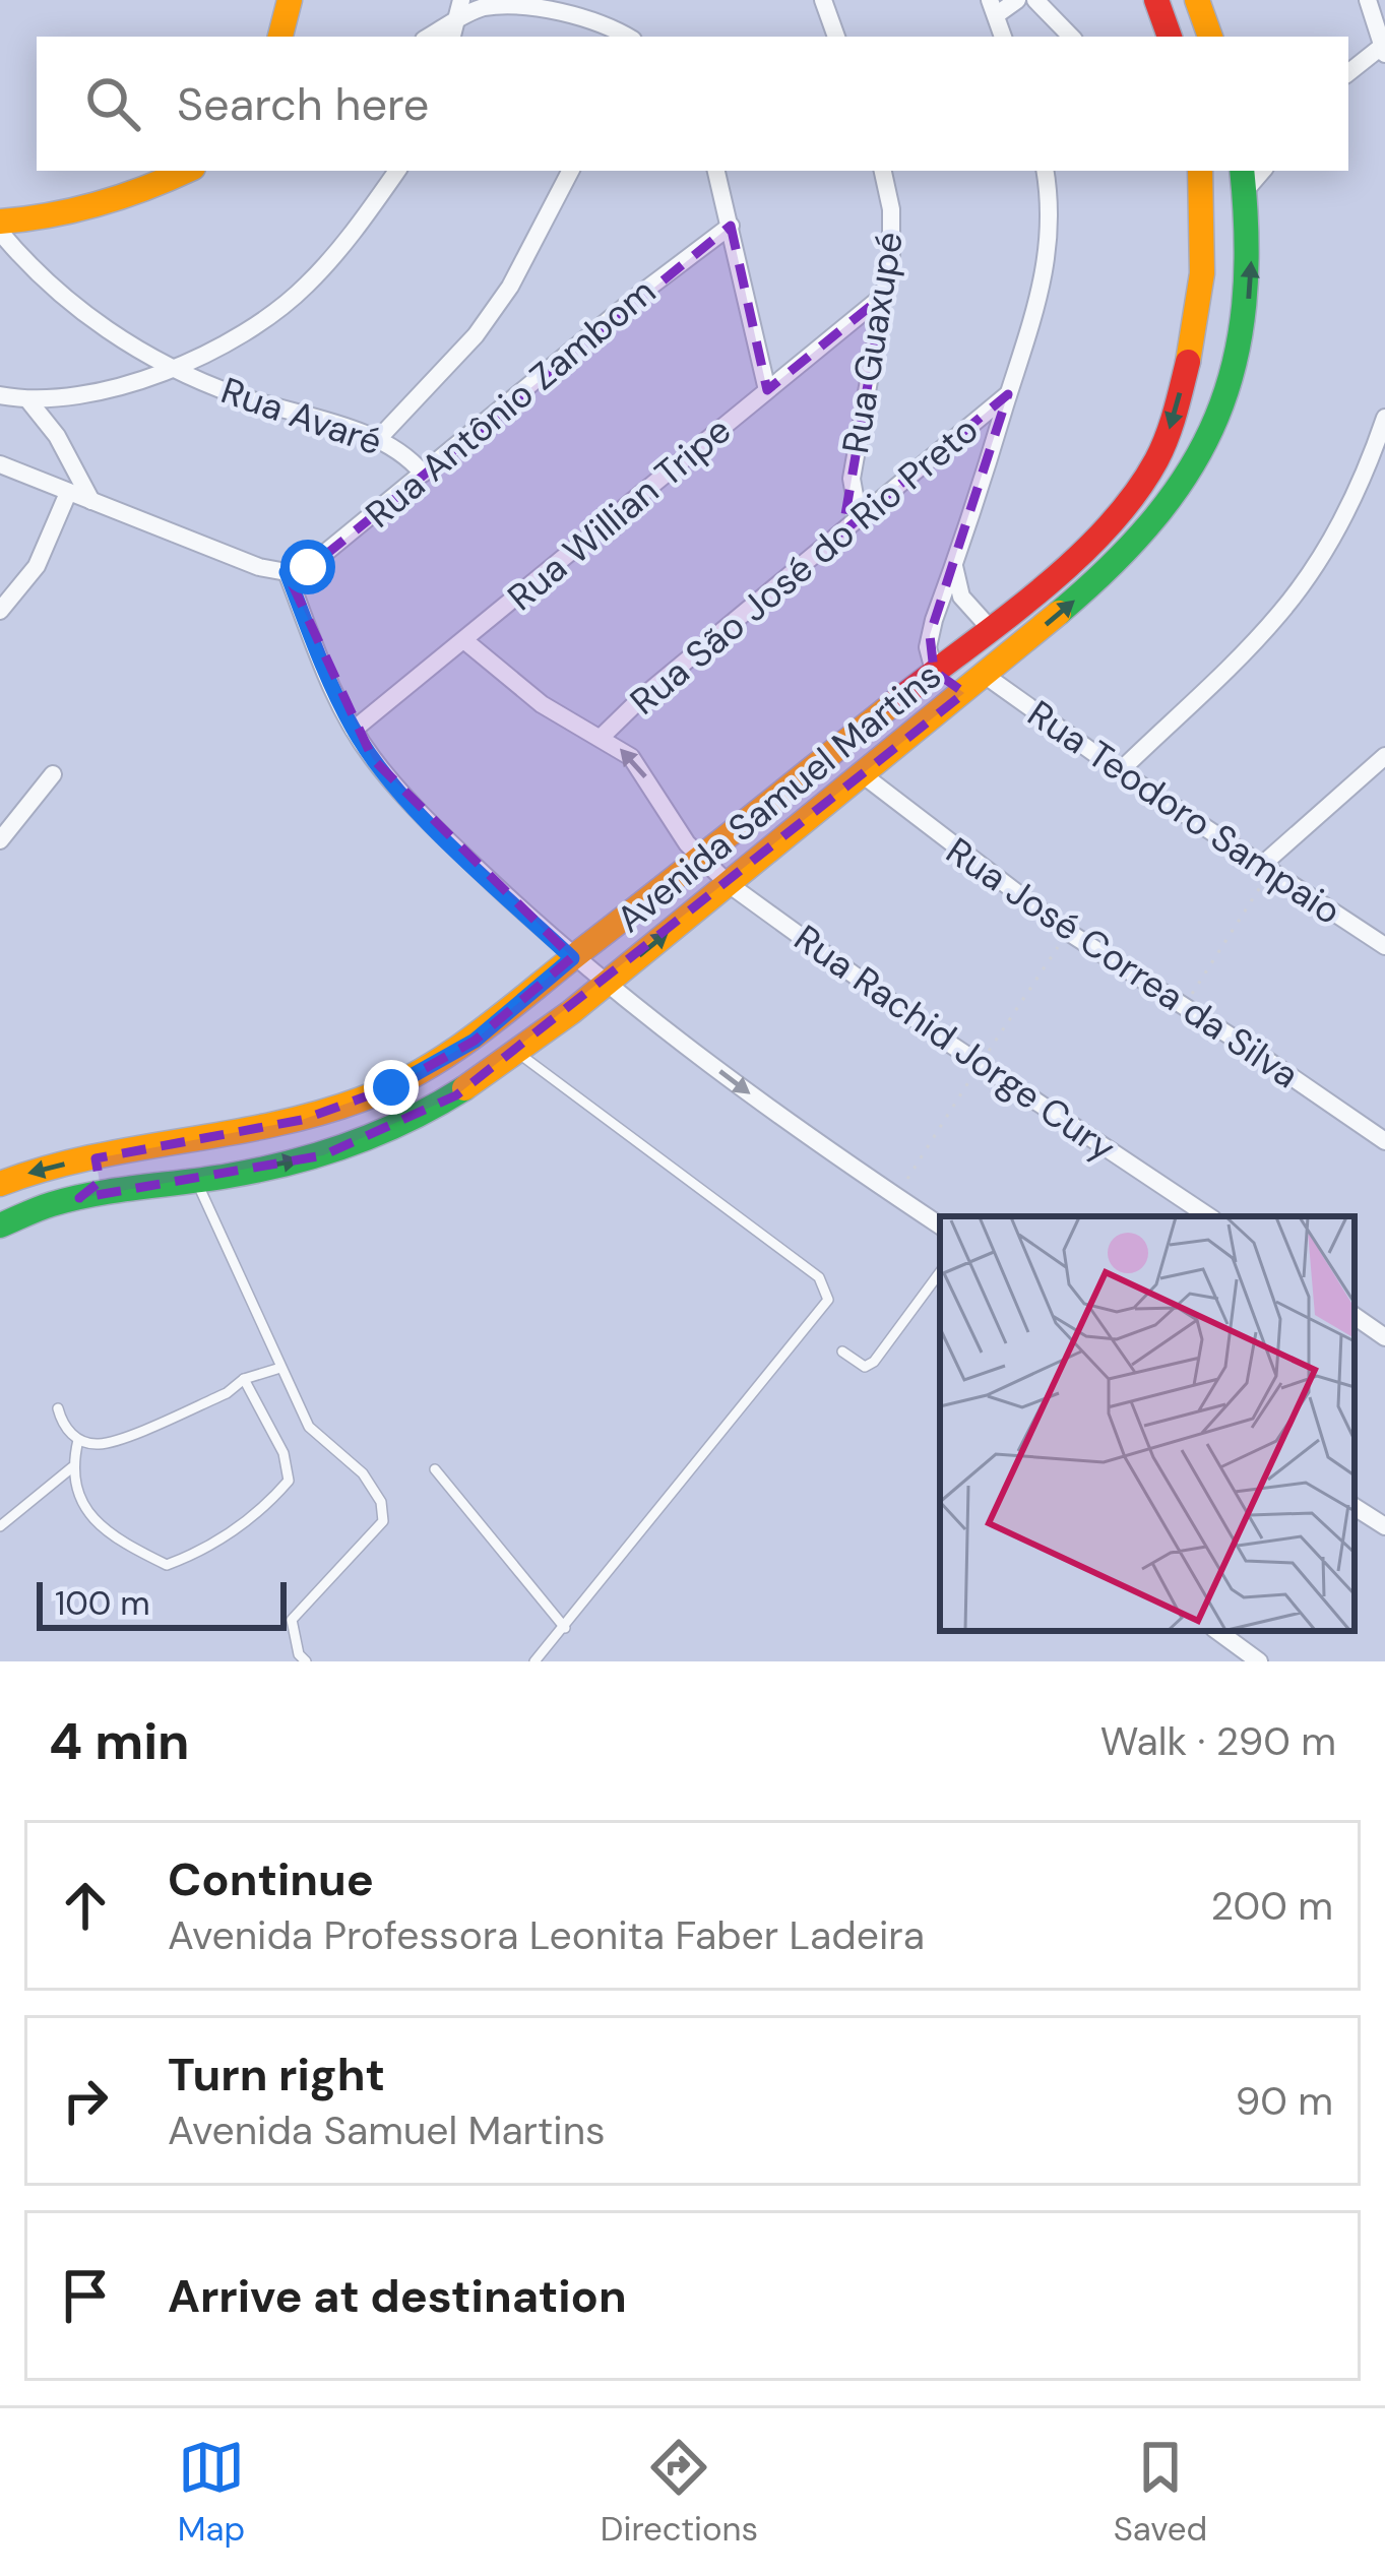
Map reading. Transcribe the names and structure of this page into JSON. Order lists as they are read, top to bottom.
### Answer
{
  "streets": {
    "main road": ["Avenida Samuel Martins"],
    "street": [
      "Rua Guaxupé",
      "Rua Antônio Zambom",
      "Rua Avaré",
      "Rua Willian Tripe",
      "Rua São José do Rio Preto",
      "Rua Teodoro Sampaio",
      "Rua José Correa da Silva",
      "Rua Rachid Jorge Cury"
    ]
  },
  "crossings": [
    ["Rua Guaxupé", "Rua Willian Tripe"],
    ["Rua Guaxupé", "Rua São José do Rio Preto"],
    ["Rua Antônio Zambom", "Rua Avaré"],
    ["Rua Willian Tripe", "Rua Rachid Jorge Cury"],
    ["Rua São José do Rio Preto", "Rua Rachid Jorge Cury"],
    ["Avenida Samuel Martins", "Rua Teodoro Sampaio"],
    ["Avenida Samuel Martins", "Rua José Correa da Silva"],
    ["Avenida Samuel Martins", "Rua Rachid Jorge Cury"]
  ],
  "scale_bar": "100 m",
  "page": {
    "search": "Search here",
    "scale": "100 m",
    "heading": ["4 min", "Walk · 290 m"],
    "list": [
      ["Continue", "Avenida Professora Leonita Faber Ladeira", "200 m"],
      ["Turn right", "Avenida Samuel Martins", "90 m"],
      "Arrive at destination"
    ],
    "nav": ["Map", "Directions", "Saved"]
  }
}
